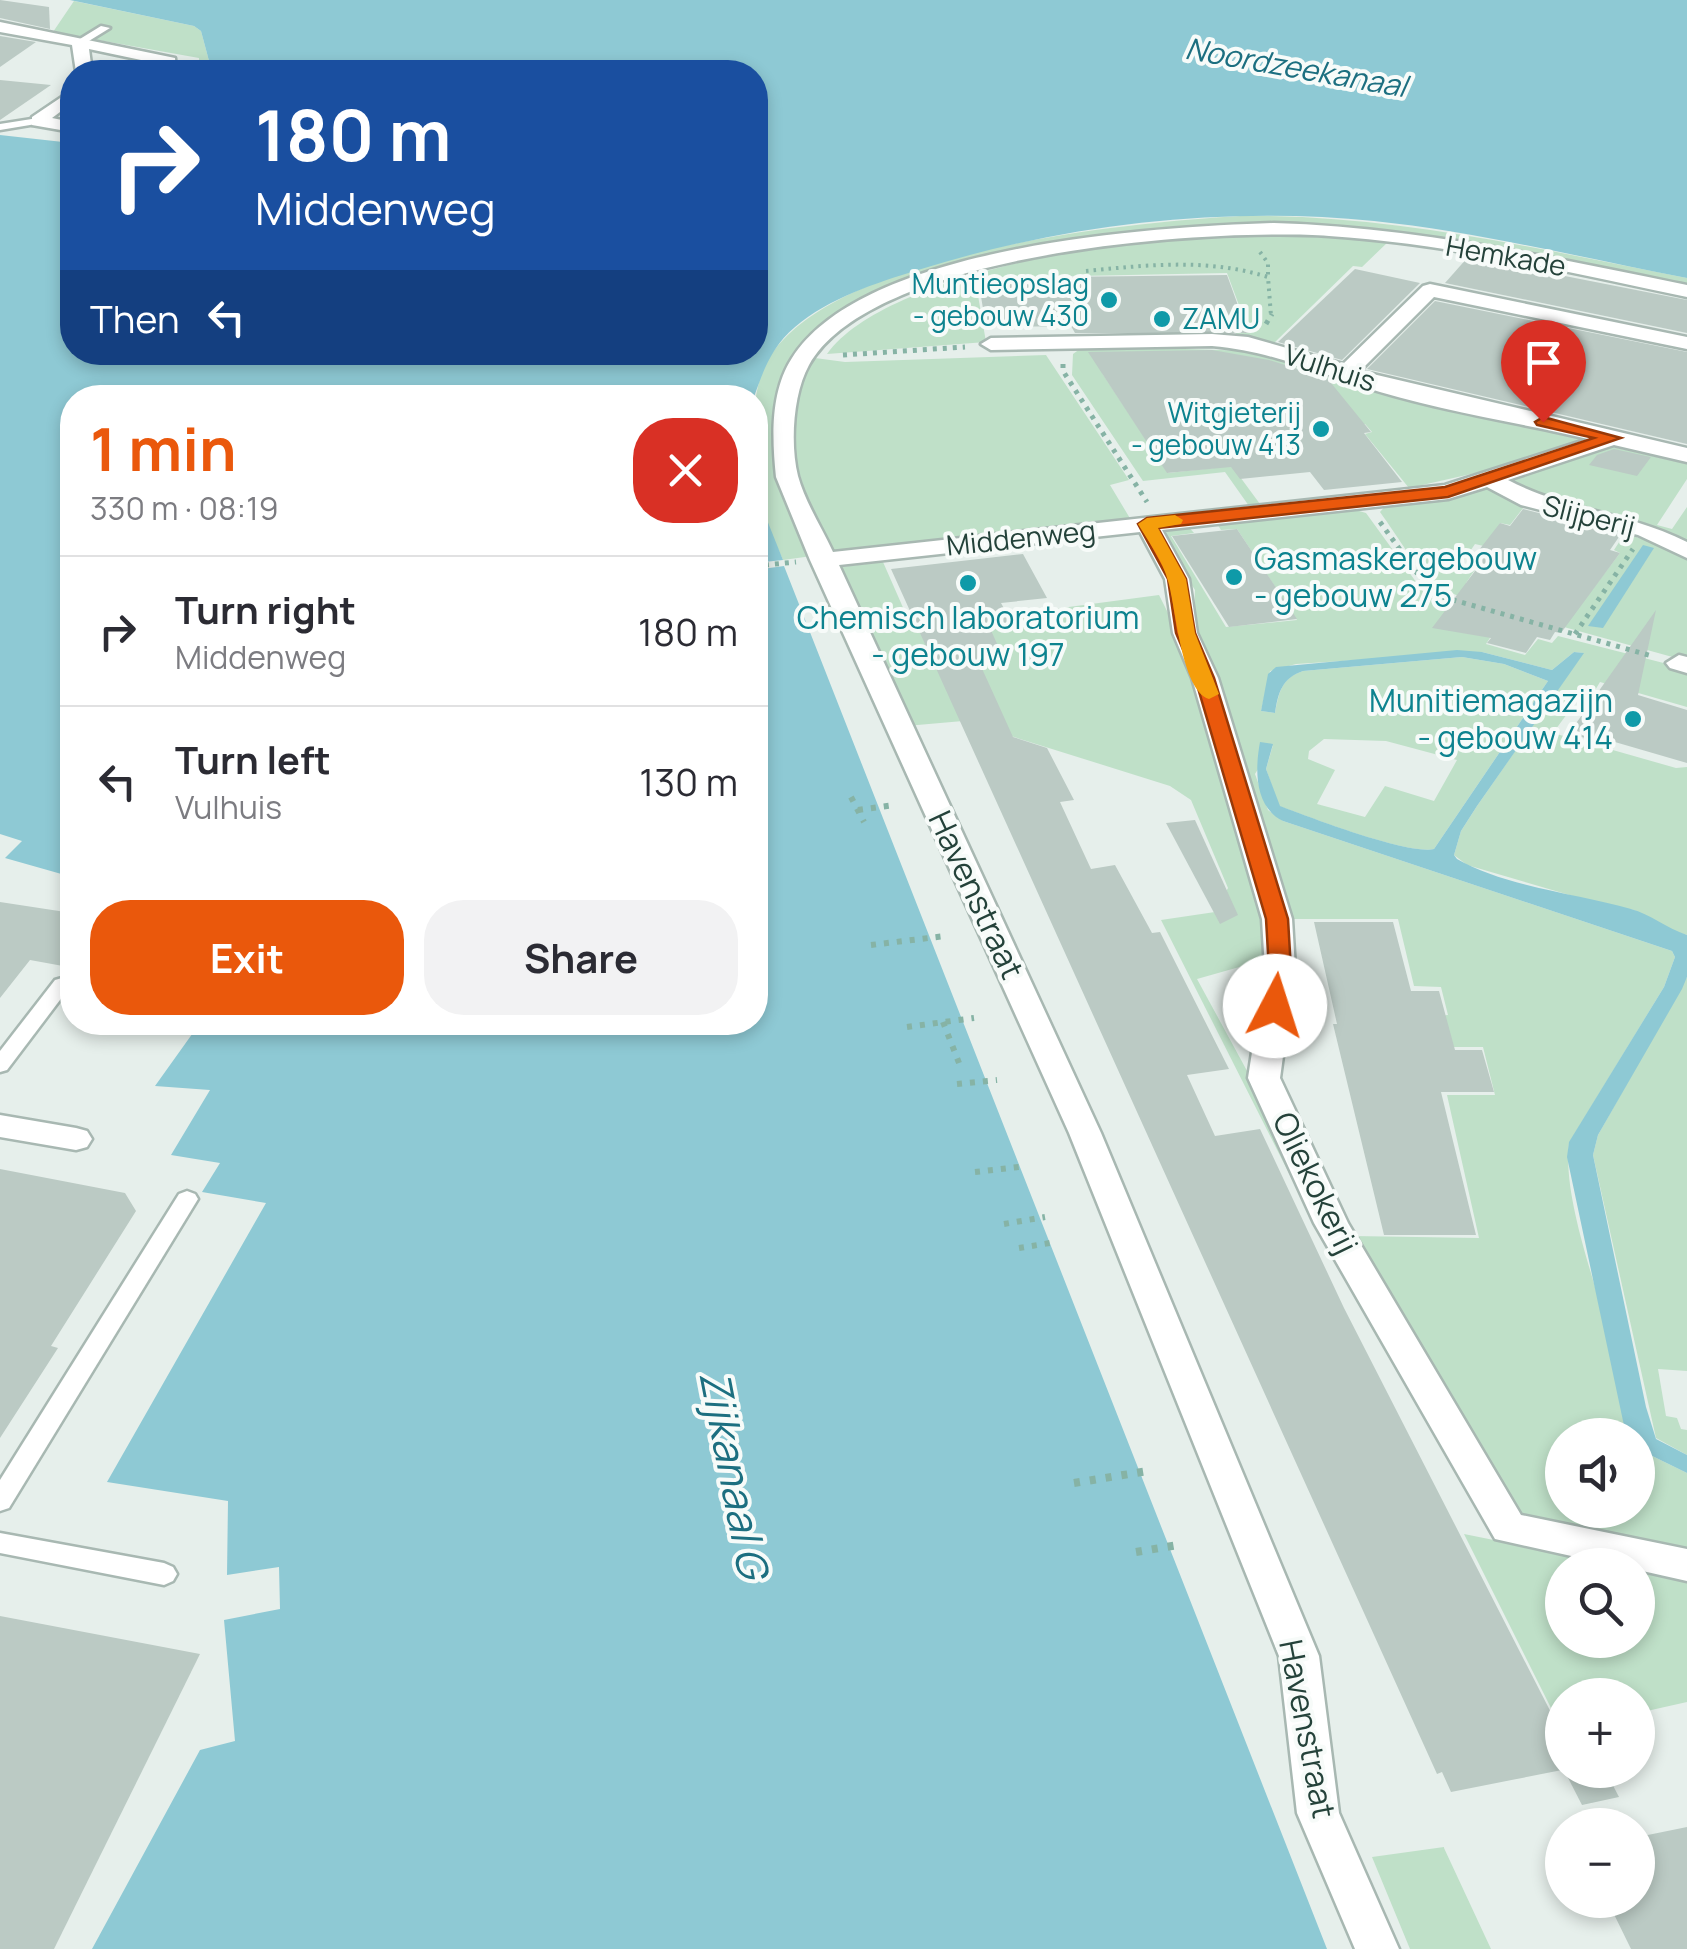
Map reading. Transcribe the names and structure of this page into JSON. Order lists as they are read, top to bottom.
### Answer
{
  "streets": {
    "street": [
      "Hemkade",
      "Vulhuis",
      "Slijperij",
      "Middenweg",
      "Havenstraat",
      "Oliekokerij"
    ]
  },
  "crossings": [
    ["Hemkade", "Havenstraat"],
    ["Vulhuis", "Middenweg"],
    ["Slijperij", "Middenweg"],
    ["Middenweg", "Havenstraat"],
    ["Middenweg", "Oliekokerij"]
  ],
  "water": ["Noordzeekanaal", "Zijkanaal G"],
  "places": [
    "Muntieopslag - gebouw 430",
    "ZAMU",
    "Witgieterij - gebouw 413",
    "Gasmaskergebouw - gebouw 275",
    "Chemisch laboratorium - gebouw 197",
    "Munitiemagazijn - gebouw 414"
  ],
  "page": {
    "turn": ["180 m", "Middenweg"],
    "then": "Then",
    "heading": ["1 min", "330 m · 08:19"],
    "list": [
      {
        "name": "Turn right",
        "note": "Middenweg",
        "value": "180 m"
      },
      {
        "name": "Turn left",
        "note": "Vulhuis",
        "value": "130 m"
      }
    ],
    "buttons": ["Exit", "Share"],
    "map_buttons": ["+", "−"]
  }
}
